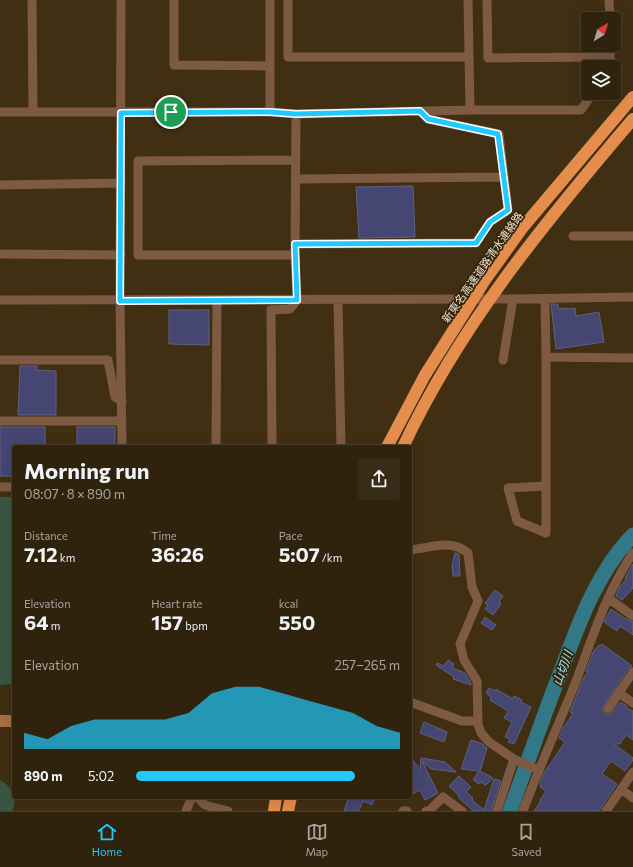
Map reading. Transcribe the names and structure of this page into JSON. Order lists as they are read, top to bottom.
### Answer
{
  "streets": {
    "highway": ["新東名高速道路清水連絡路"]
  },
  "water": ["山切川"],
  "north": "top right",
  "page": {
    "heading": ["Morning run", "08:07 · 8 × 890 m"],
    "stats": [
      ["Distance", "7.12 km"],
      ["Time", "36:26"],
      ["Pace", "5:07 /km"],
      ["Elevation", "64 m"],
      ["Heart rate", "157 bpm"],
      ["kcal", "550"]
    ],
    "chart": ["Elevation", "257–265 m"],
    "list": [
      {
        "name": "890 m",
        "note": "5:02"
      }
    ],
    "tabs": ["Home", "Map", "Saved"]
  }
}
